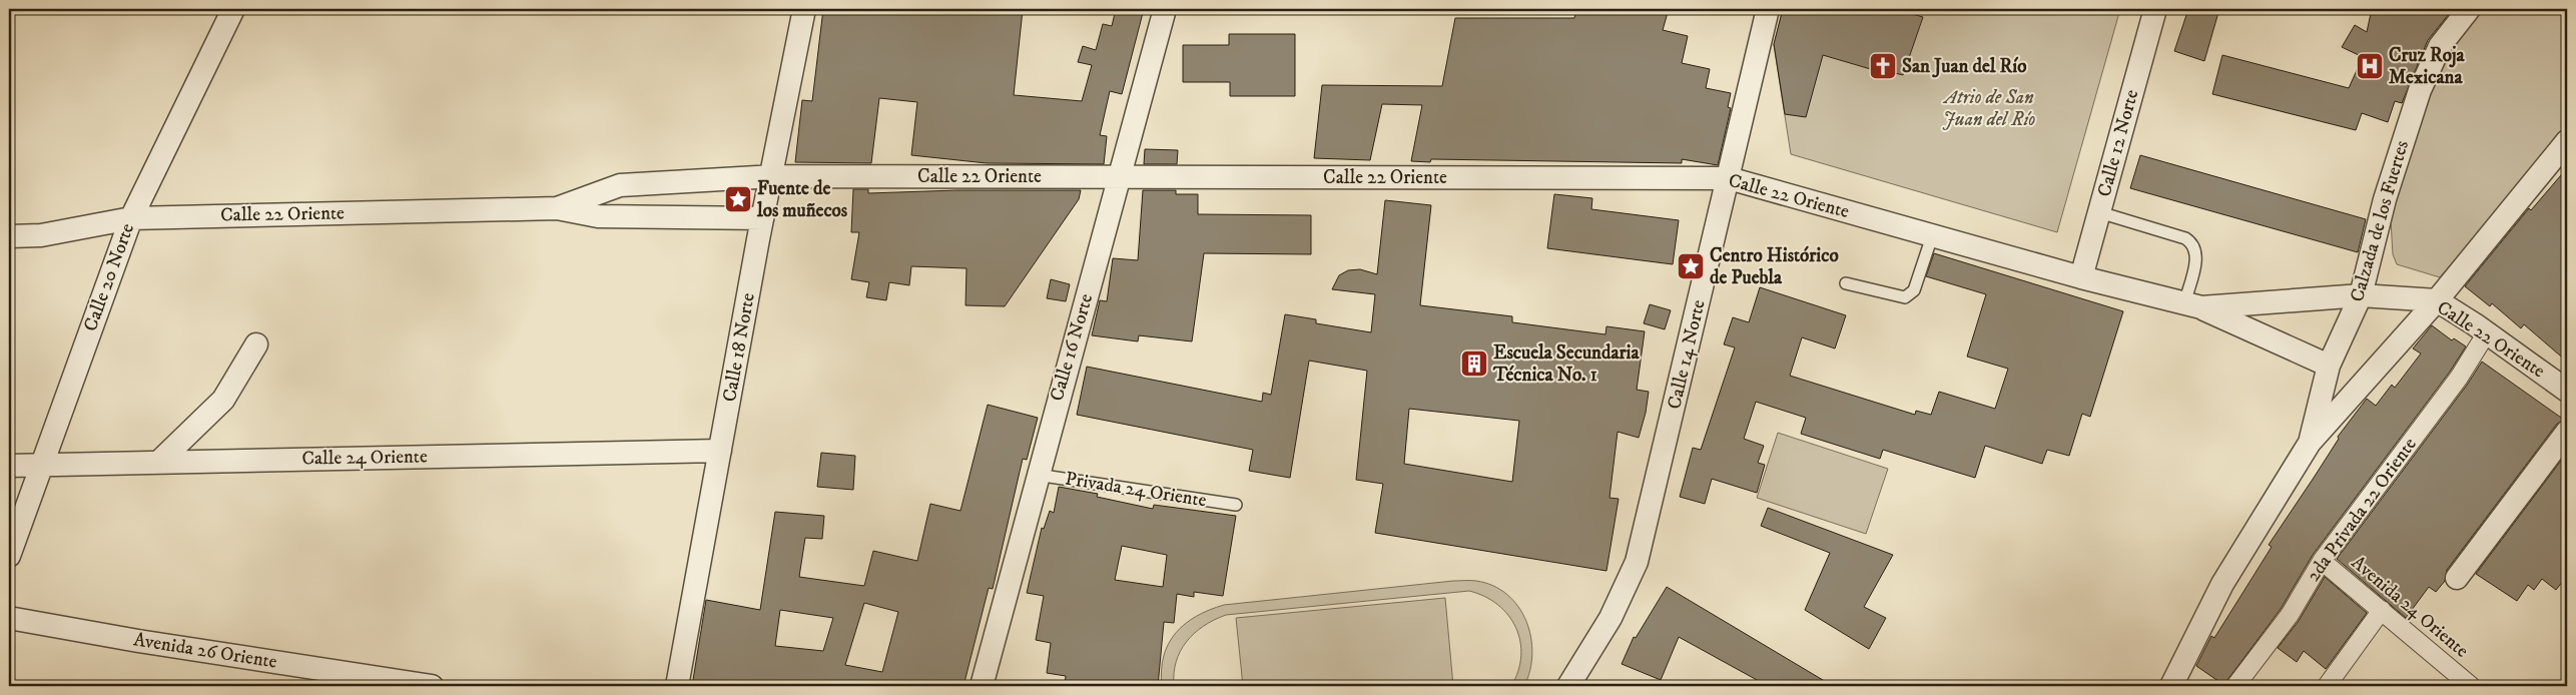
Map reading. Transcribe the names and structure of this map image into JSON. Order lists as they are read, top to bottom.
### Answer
{
  "streets": {
    "street": [
      "Calle 12 Norte",
      "Calle 22 Oriente",
      "Calzada de los Fuertes",
      "Calle 20 Norte",
      "Calle 18 Norte",
      "Calle 16 Norte",
      "Calle 14 Norte",
      "Calle 24 Oriente",
      "2da Privada 22 Oriente",
      "Avenida 24 Oriente",
      "Avenida 26 Oriente"
    ],
    "lane": ["Privada 24 Oriente"]
  },
  "crossings": [
    ["Calle 12 Norte", "Calle 22 Oriente"],
    ["Calle 22 Oriente", "Calzada de los Fuertes"],
    ["Calle 22 Oriente", "Calle 20 Norte"],
    ["Calle 22 Oriente", "Calle 18 Norte"],
    ["Calle 22 Oriente", "Calle 16 Norte"],
    ["Calle 22 Oriente", "Calle 14 Norte"],
    ["Calle 22 Oriente", "2da Privada 22 Oriente"],
    ["Calle 20 Norte", "Calle 24 Oriente"],
    ["Calle 18 Norte", "Calle 24 Oriente"],
    ["Calle 16 Norte", "Privada 24 Oriente"],
    ["2da Privada 22 Oriente", "Avenida 24 Oriente"]
  ],
  "parks": ["Atrio de San Juan del Río"],
  "places": {
    "church": ["San Juan del Río"],
    "hospital": ["Cruz Roja Mexicana"],
    "place": ["Fuente de los muñecos", "Centro Histórico de Puebla"],
    "building": ["Escuela Secundaria Técnica No. 1"]
  }
}
